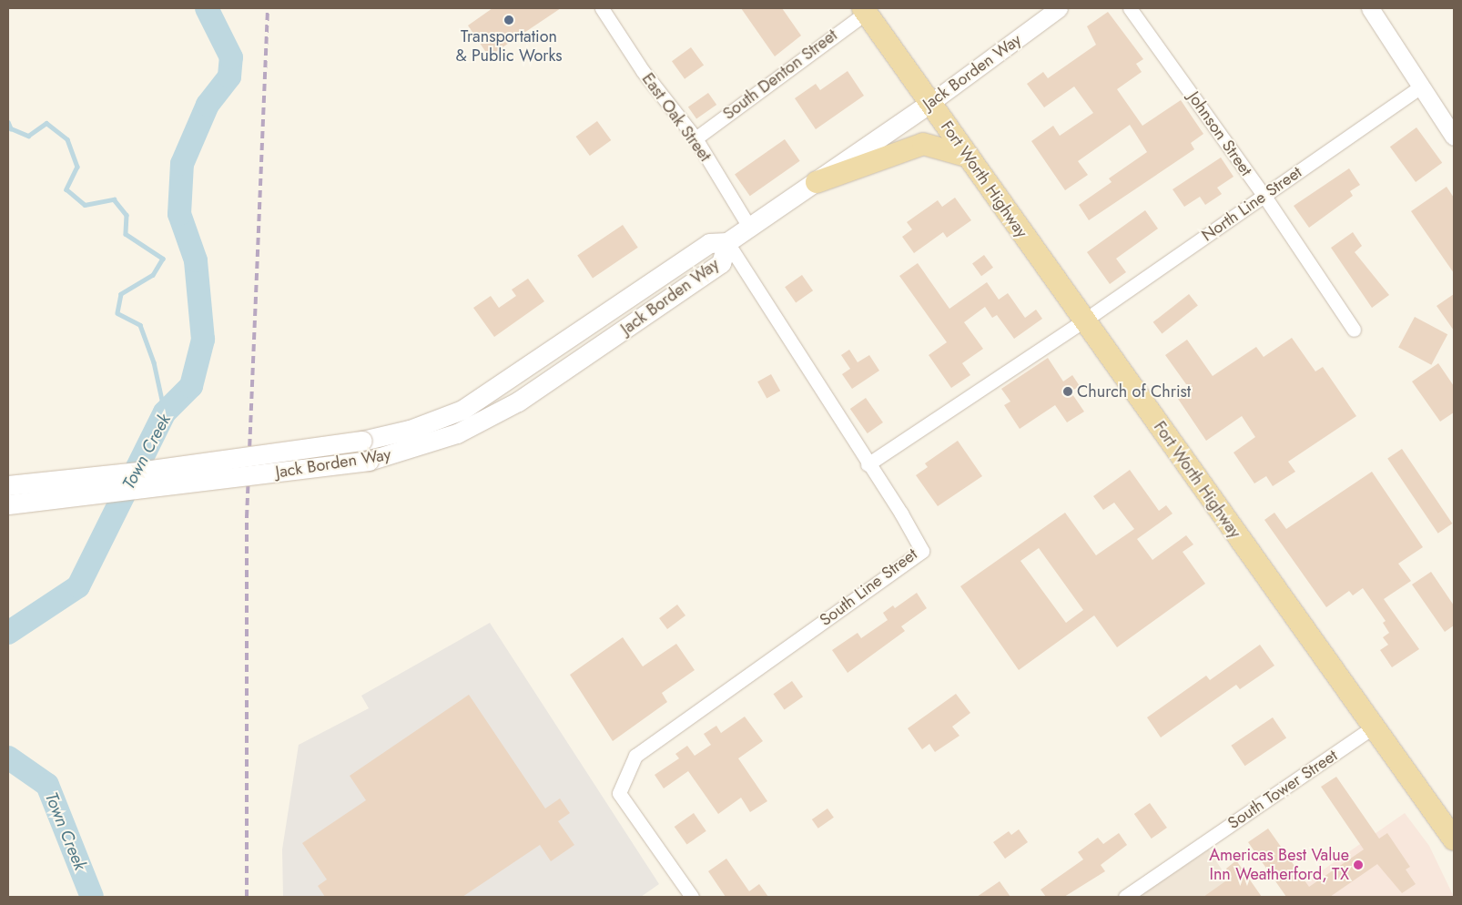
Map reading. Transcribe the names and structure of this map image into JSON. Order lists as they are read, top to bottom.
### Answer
{
  "streets": {
    "main road": ["Jack Borden Way", "Fort Worth Highway"],
    "street": [
      "South Denton Street",
      "East Oak Street",
      "Johnson Street",
      "North Line Street",
      "South Line Street",
      "South Tower Street"
    ]
  },
  "crossings": [
    ["Jack Borden Way", "East Oak Street"],
    ["Jack Borden Way", "Fort Worth Highway"],
    ["South Denton Street", "East Oak Street"],
    ["South Denton Street", "Fort Worth Highway"],
    ["Johnson Street", "North Line Street"],
    ["Fort Worth Highway", "North Line Street"],
    ["Fort Worth Highway", "South Tower Street"]
  ],
  "water": ["Town Creek"],
  "places": ["Transportation & Public Works", "Church of Christ", "Americas Best Value Inn Weatherford, TX"]
}
